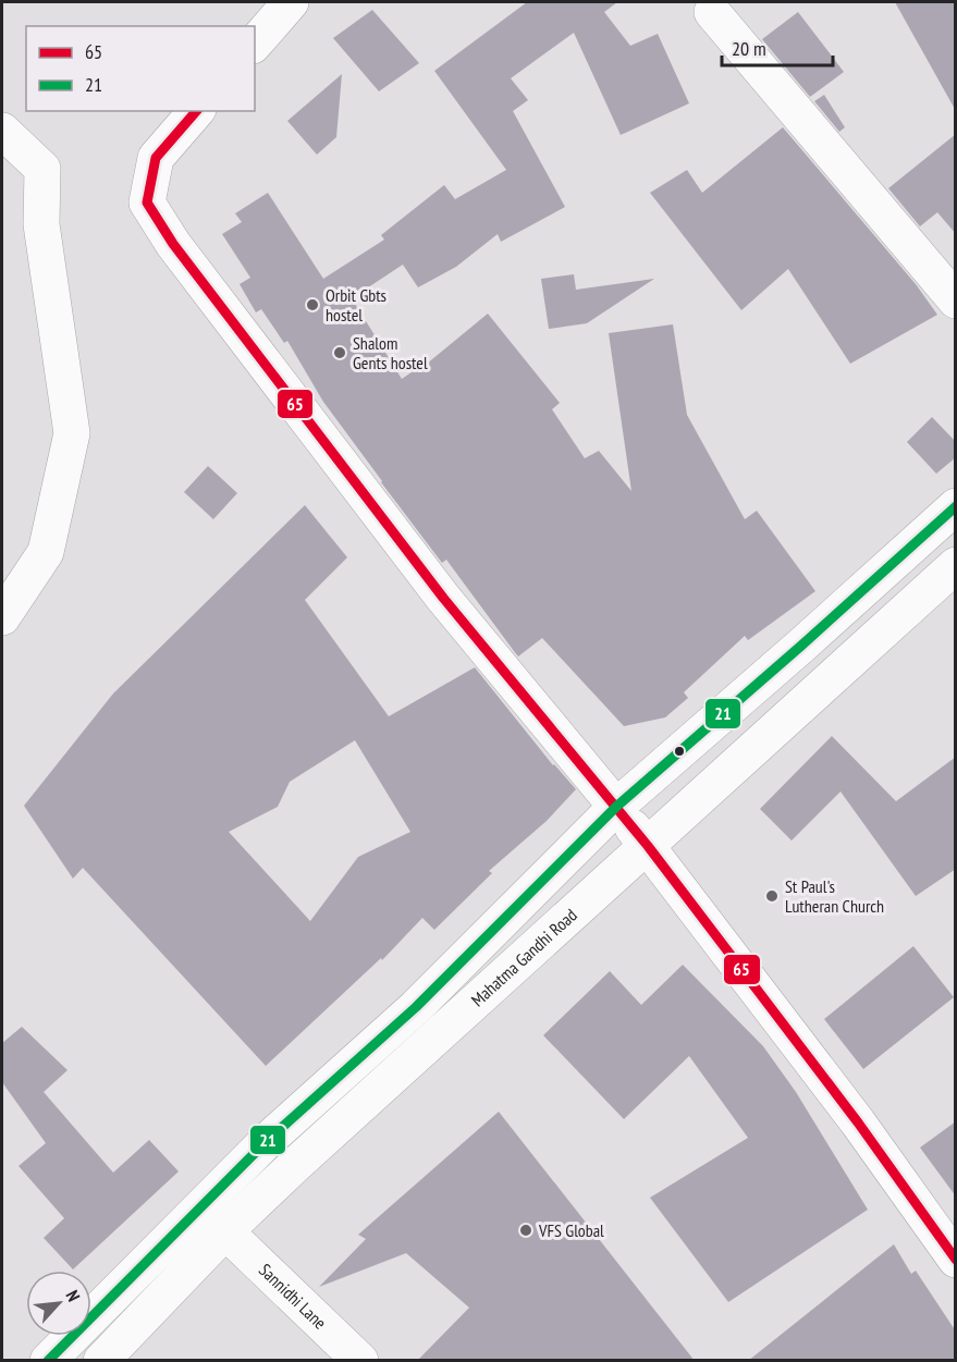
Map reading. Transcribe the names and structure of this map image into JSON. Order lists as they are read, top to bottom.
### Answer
{
  "streets": {
    "main road": ["Mahatma Gandhi Road", "Sannidhi Lane"]
  },
  "crossings": [
    ["Mahatma Gandhi Road", "Sannidhi Lane"]
  ],
  "places": [
    "Orbit Gbts hostel",
    "Shalom Gents hostel",
    "St Paul's Lutheran Church",
    "VFS Global"
  ],
  "lines": ["transit line 65", "transit line 21"],
  "legend": ["65", "21"],
  "scale_bar": "20 m",
  "north": "top right"
}
